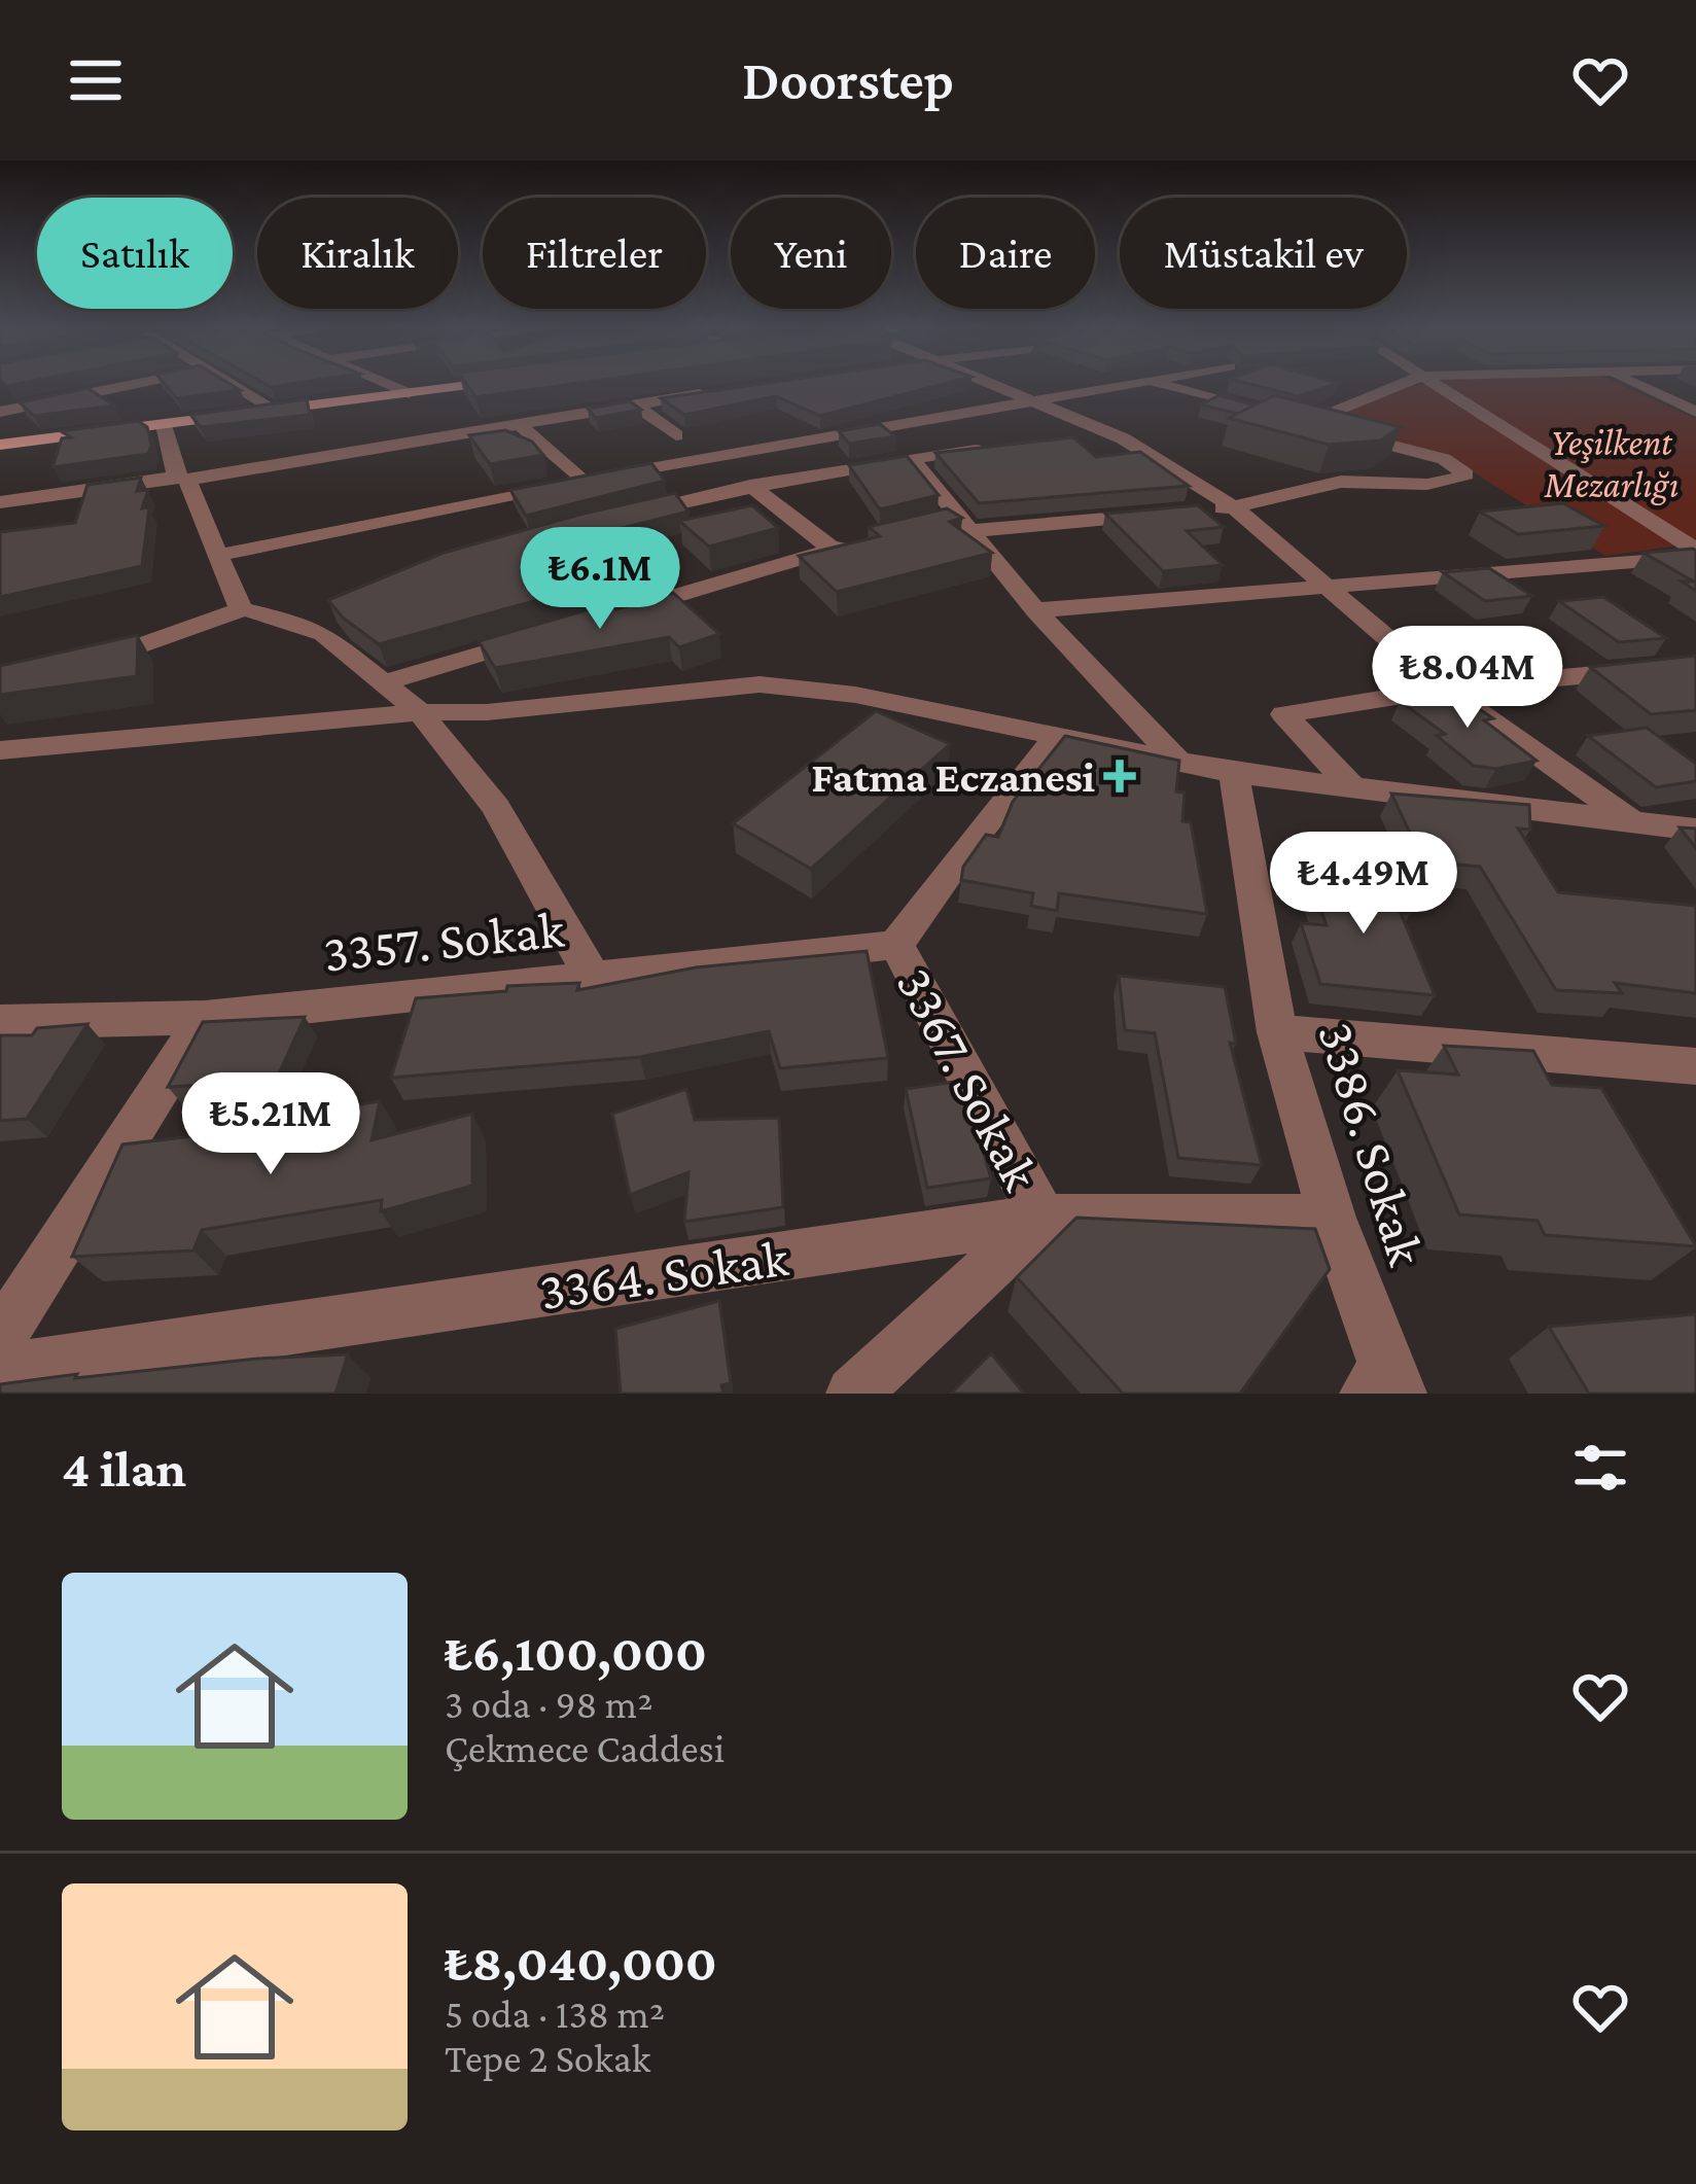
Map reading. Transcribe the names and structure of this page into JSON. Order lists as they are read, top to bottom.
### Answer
{
  "streets": {
    "street": [
      "3357. Sokak",
      "3367. Sokak",
      "3386. Sokak",
      "3364. Sokak"
    ]
  },
  "crossings": [
    ["3357. Sokak", "3367. Sokak"],
    ["3367. Sokak", "3364. Sokak"],
    ["3386. Sokak", "3364. Sokak"]
  ],
  "parks": ["Yeşilkent Mezarlığı"],
  "places": {
    "health": ["Fatma Eczanesi"]
  },
  "page": {
    "header": "Doorstep",
    "chip": [
      "Satılık",
      "Kiralık",
      "Filtreler",
      "Yeni",
      "Daire",
      "Müstakil ev"
    ],
    "price": [
      "₺6.1M",
      "₺8.04M",
      "₺4.49M",
      "₺5.21M"
    ],
    "heading": "4 ilan",
    "list": [
      {
        "name": "₺6,100,000",
        "note": "3 oda · 98 m² · Çekmece Caddesi"
      },
      {
        "name": "₺8,040,000",
        "note": "5 oda · 138 m² · Tepe 2 Sokak"
      }
    ]
  }
}
